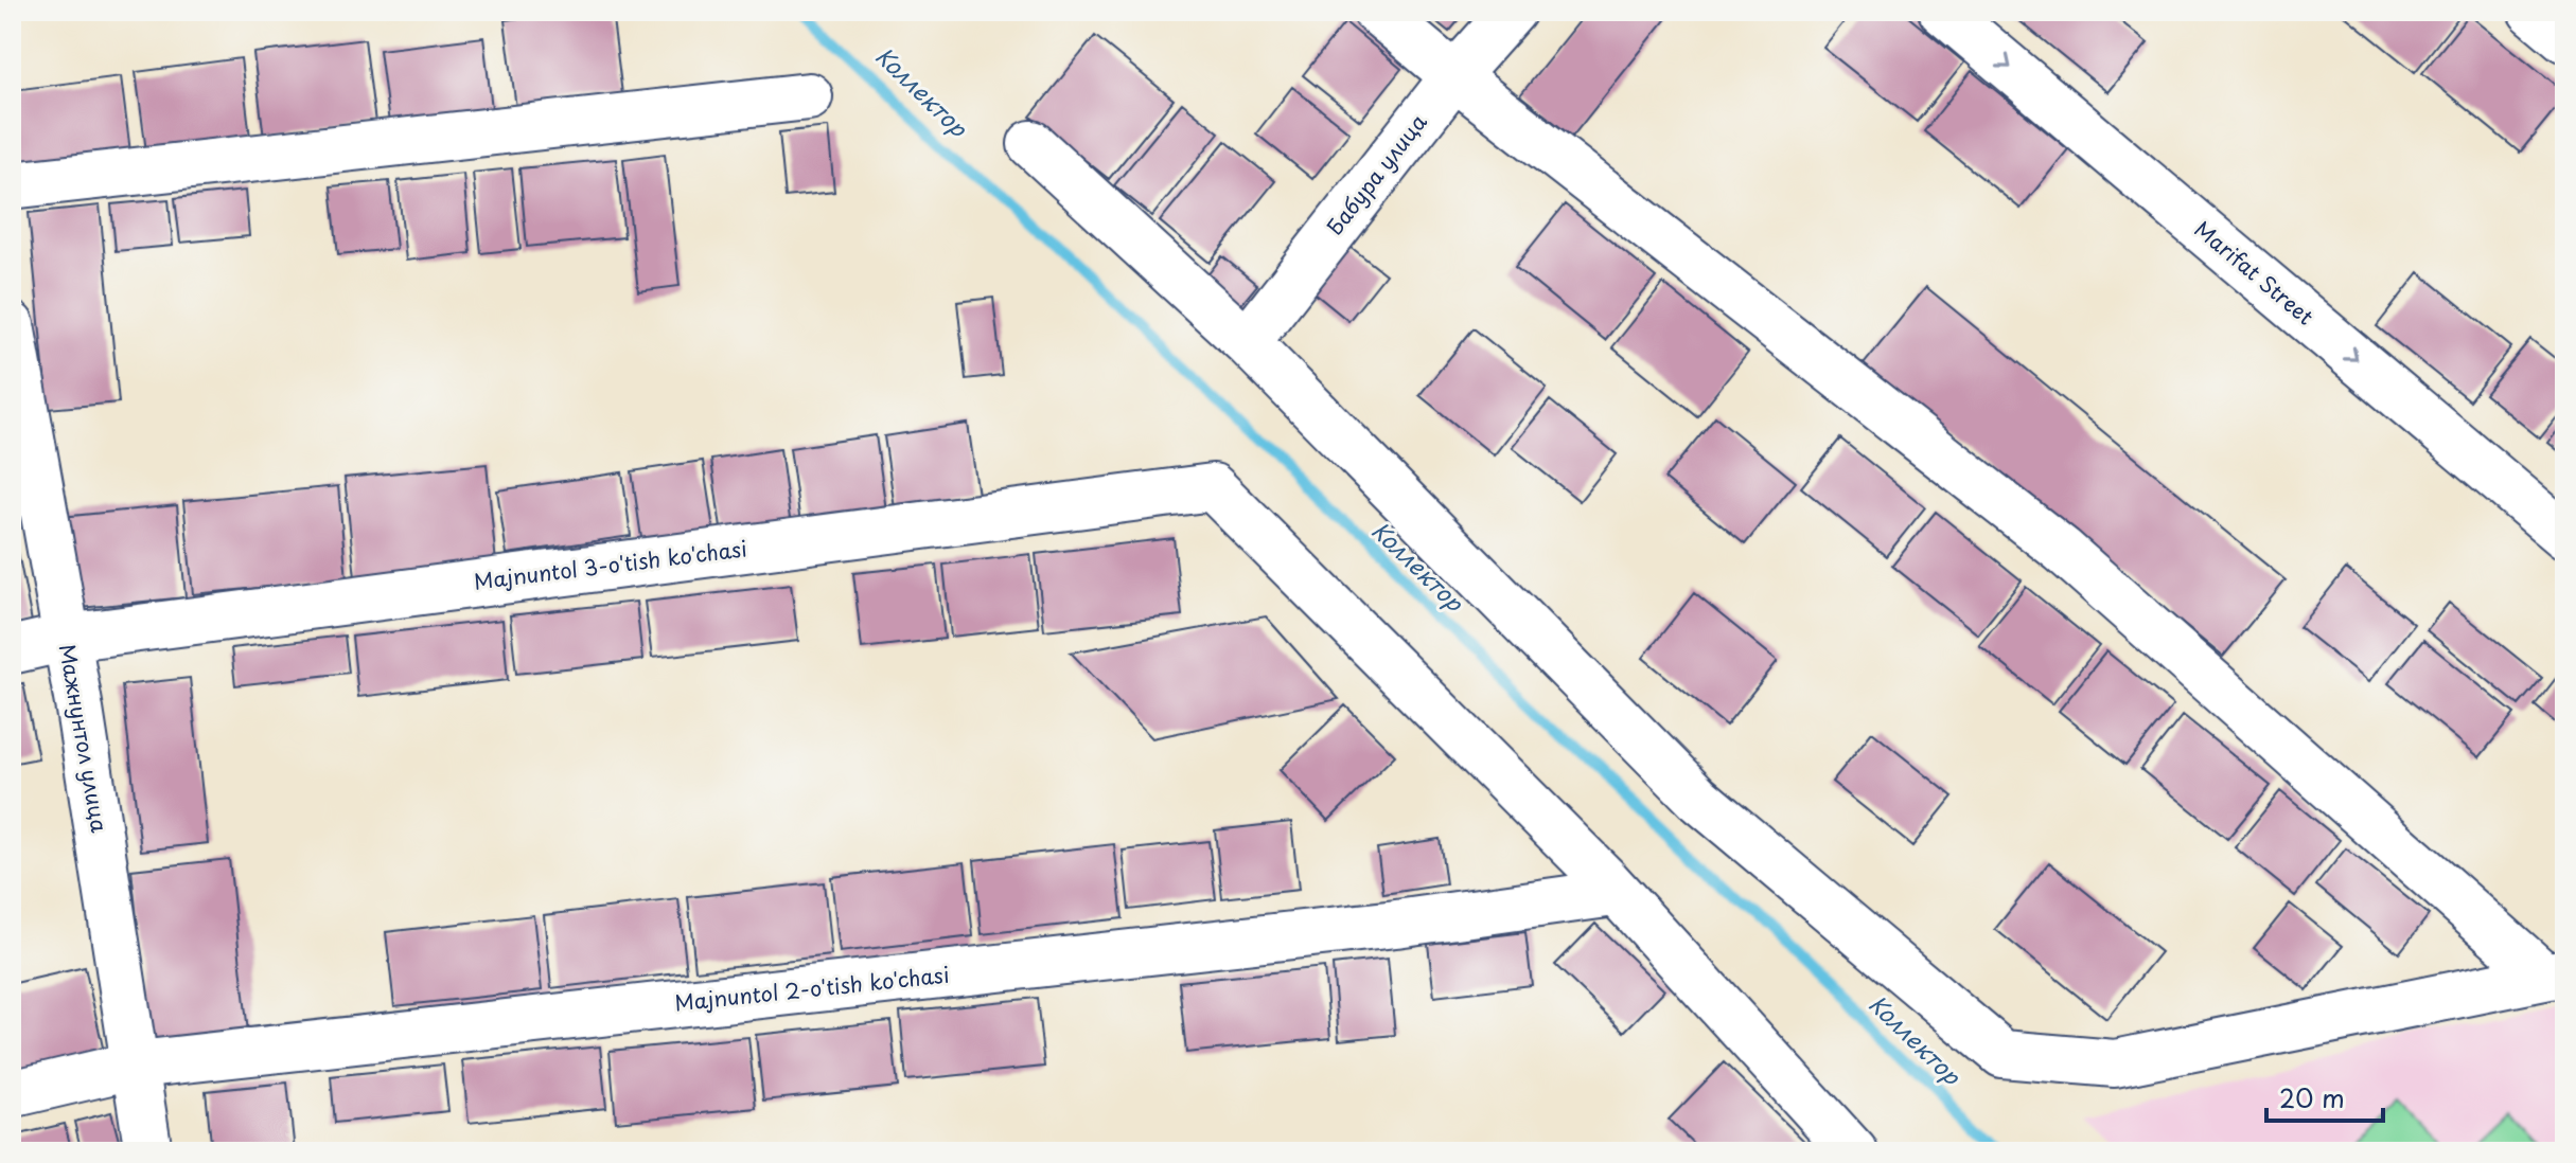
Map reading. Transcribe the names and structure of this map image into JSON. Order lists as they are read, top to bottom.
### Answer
{
  "streets": {
    "street": [
      "Бабура улица",
      "Marifat Street",
      "Majnuntol 3-o'tish ko'chasi",
      "Мажнунтол улица",
      "Majnuntol 2-o'tish ko'chasi"
    ]
  },
  "crossings": [
    ["Majnuntol 3-o'tish ko'chasi", "Мажнунтол улица"],
    ["Majnuntol 3-o'tish ko'chasi", "Majnuntol 2-o'tish ko'chasi"],
    ["Мажнунтол улица", "Majnuntol 2-o'tish ko'chasi"]
  ],
  "water": ["Коллектор"],
  "scale_bar": "20 m"
}
